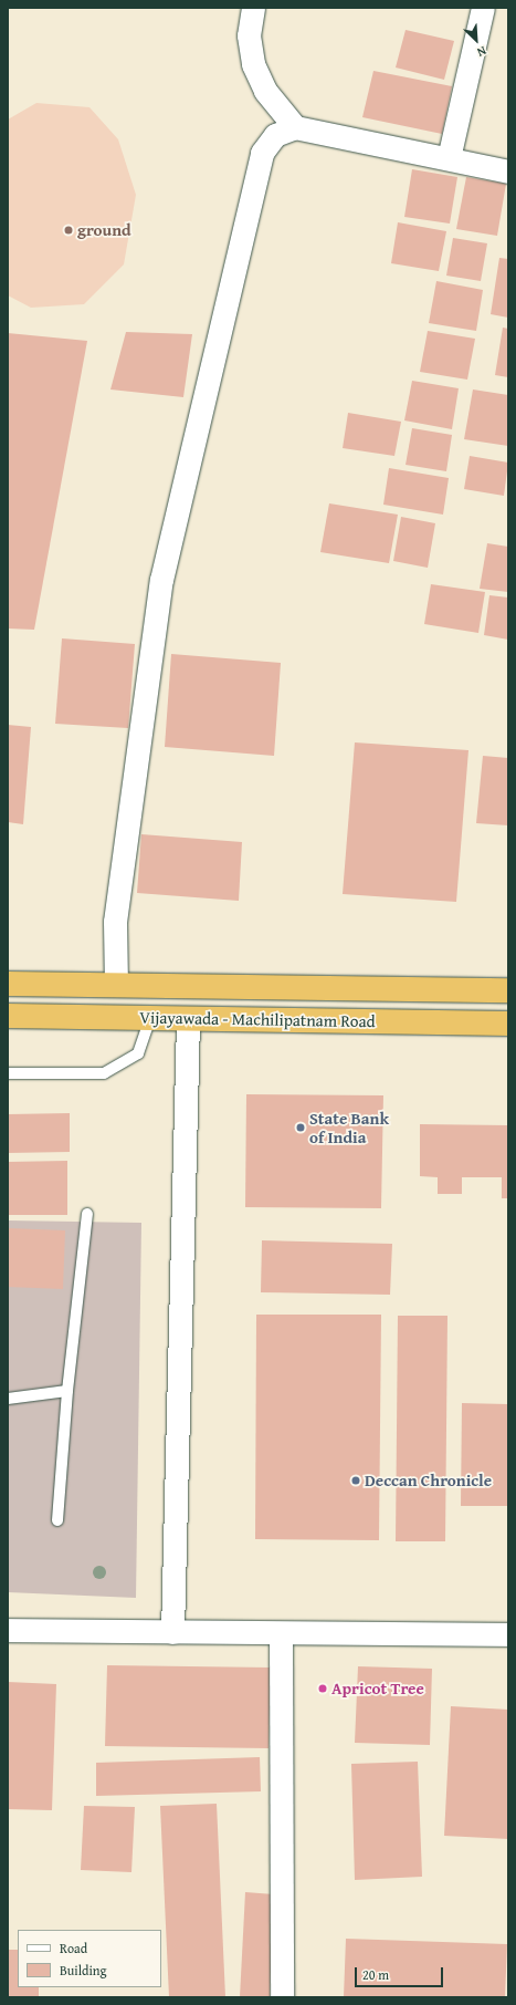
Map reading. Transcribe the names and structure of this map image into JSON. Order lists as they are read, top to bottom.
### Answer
{
  "streets": {
    "highway": ["Vijayawada - Machilipatnam Road"]
  },
  "places": [
    "ground",
    "State Bank of India",
    "Deccan Chronicle",
    "Apricot Tree"
  ],
  "legend": ["Road", "Building"],
  "scale_bar": "20 m",
  "north": "bottom right"
}
